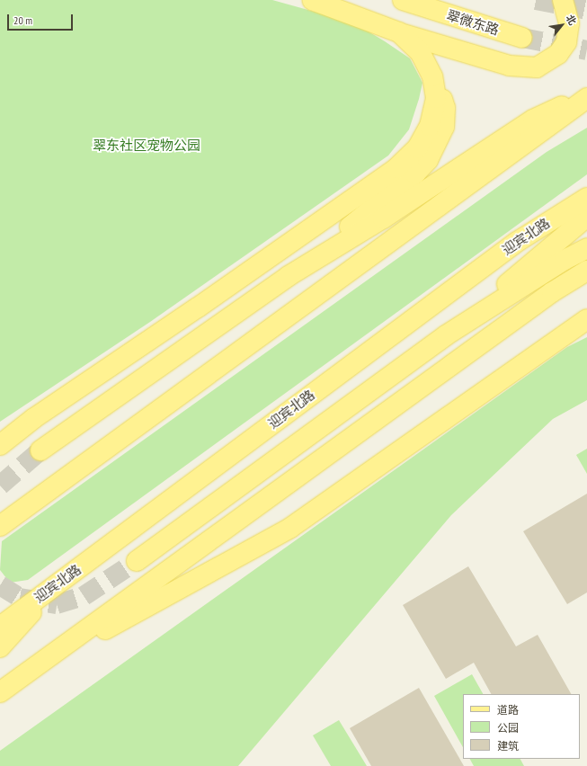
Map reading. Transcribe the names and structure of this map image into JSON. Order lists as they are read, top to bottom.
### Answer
{
  "streets": {
    "main road": ["翠微东路", "迎宾北路"]
  },
  "parks": ["翠东社区宠物公园"],
  "legend": ["道路", "公园", "建筑"],
  "scale_bar": "20 m",
  "north": "top right"
}
